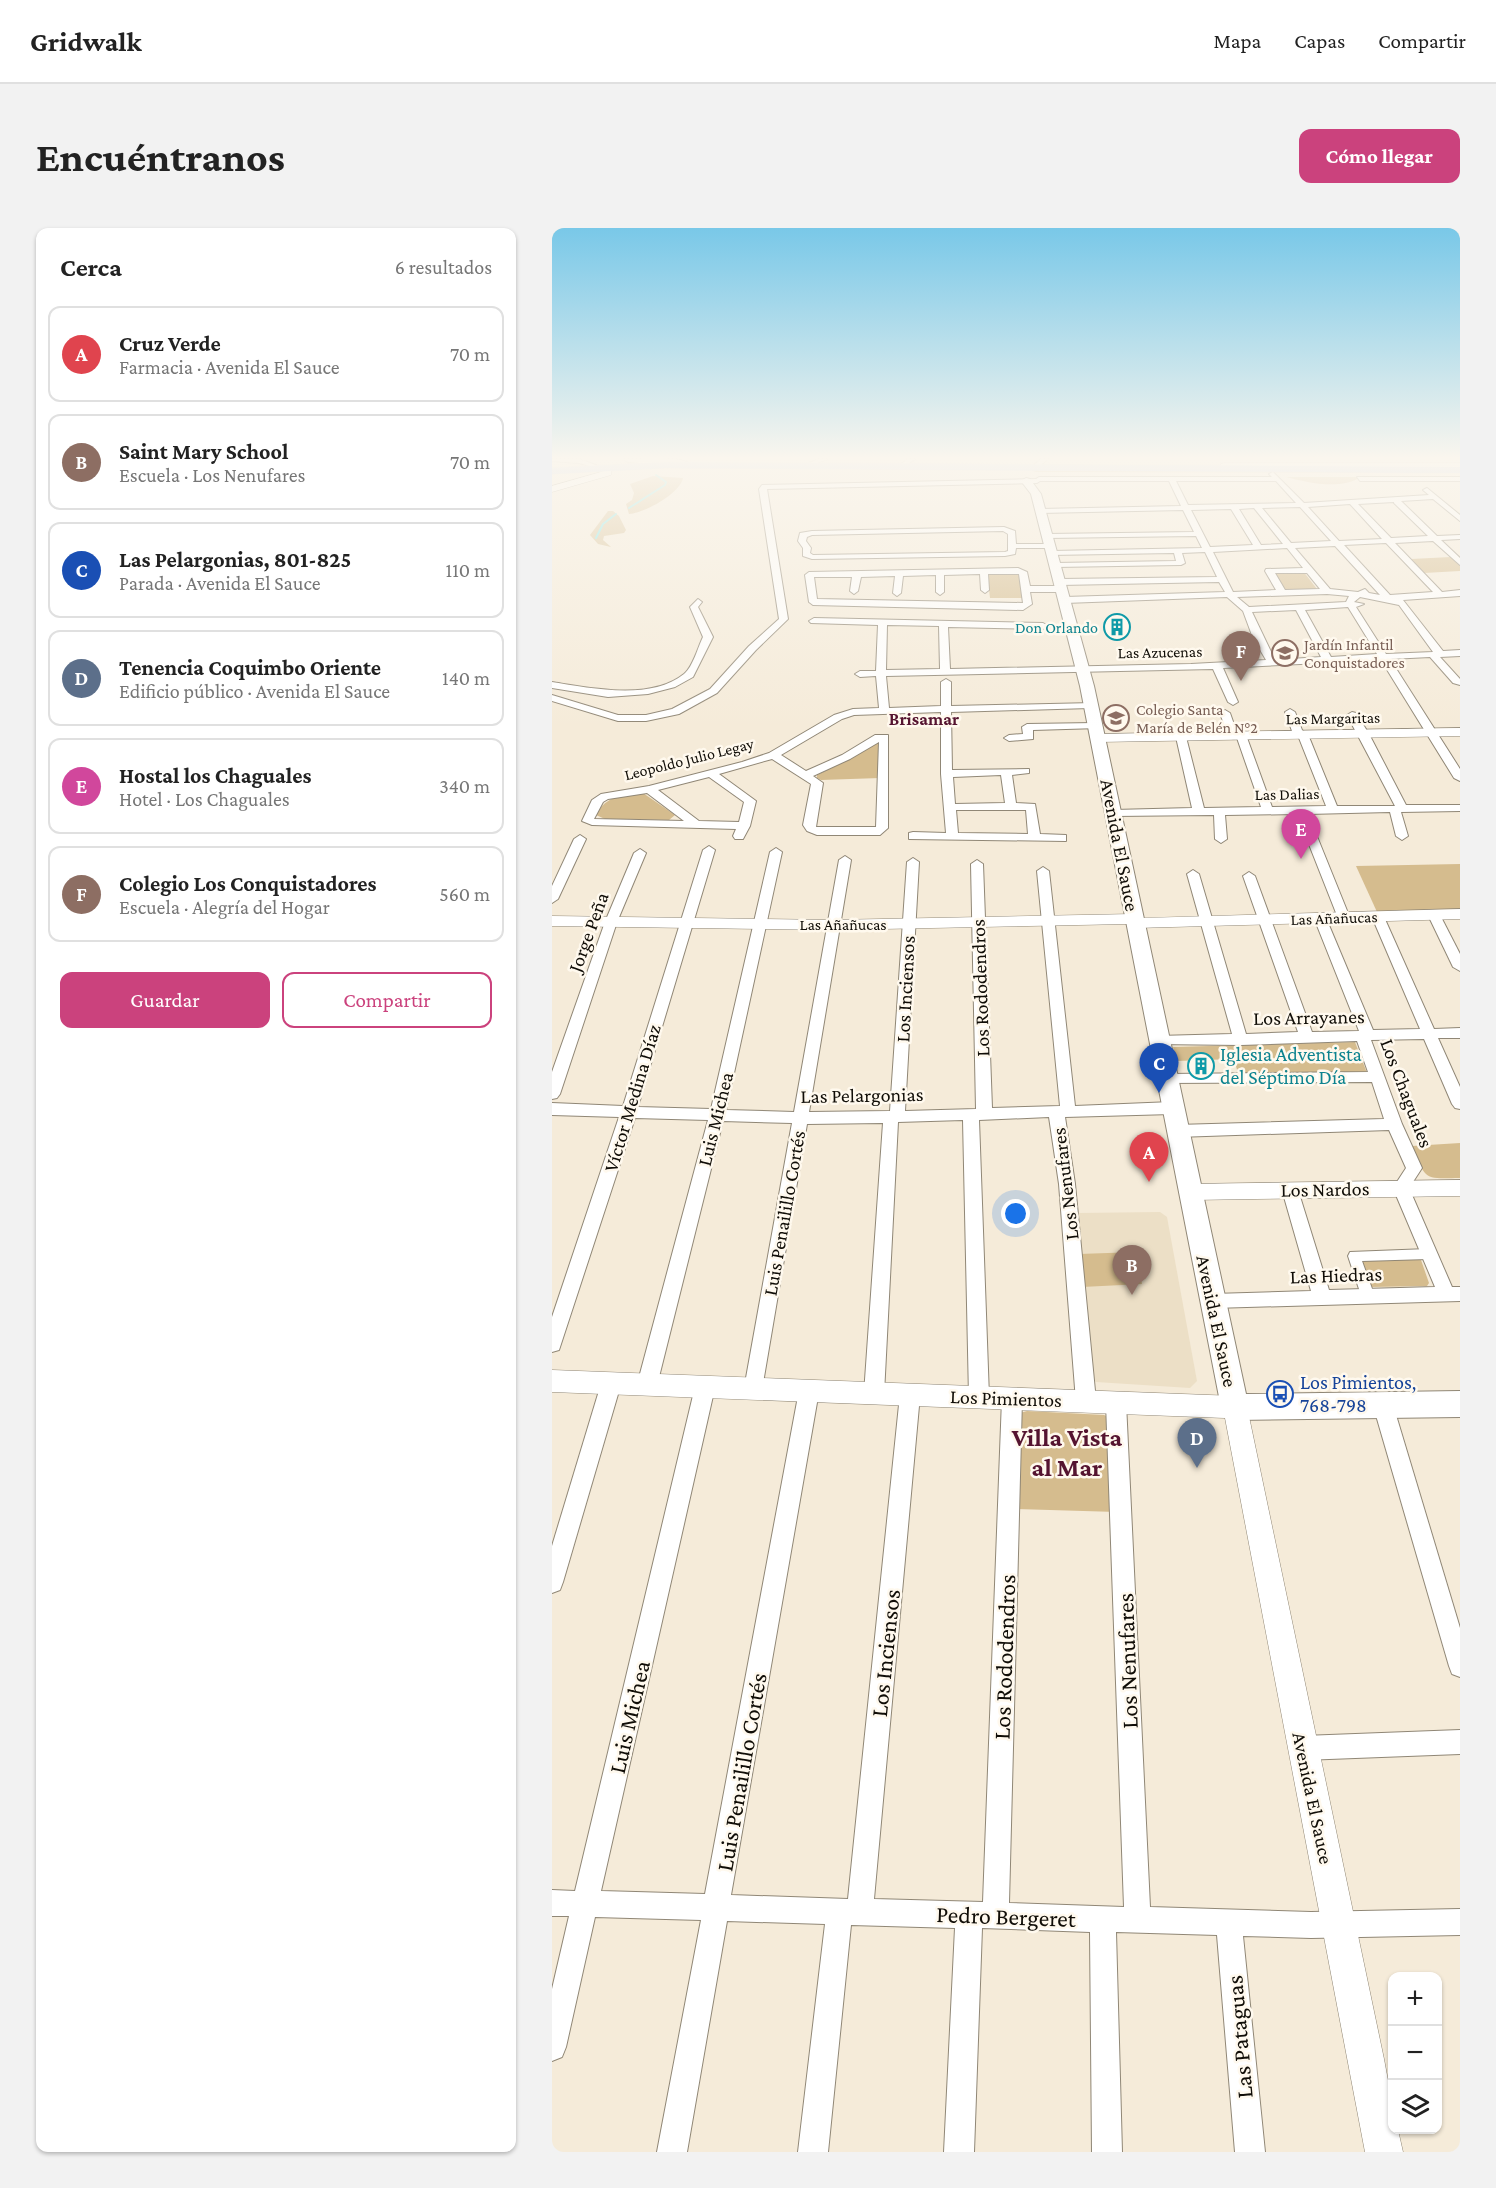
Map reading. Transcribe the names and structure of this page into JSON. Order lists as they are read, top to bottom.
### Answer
{
  "streets": {
    "main road": ["Avenida El Sauce", "Los Pimientos"],
    "street": [
      "Las Azucenas",
      "Las Margaritas",
      "Leopoldo Julio Legay",
      "Las Dalias",
      "Las Añañucas",
      "Jorge Peña",
      "Los Rododendros",
      "Los Inciensos",
      "Los Arrayanes",
      "Los Chaguales",
      "Las Pelargonias",
      "Víctor Medina Díaz",
      "Luis Michea",
      "Los Nenufares",
      "Los Nardos",
      "Luis Penailillo Cortés",
      "Las Hiedras",
      "Pedro Bergeret",
      "Las Pataguas"
    ]
  },
  "crossings": [
    ["Las Azucenas", "Avenida El Sauce"],
    ["Las Margaritas", "Leopoldo Julio Legay"],
    ["Las Margaritas", "Avenida El Sauce"],
    ["Leopoldo Julio Legay", "Avenida El Sauce"],
    ["Las Dalias", "Avenida El Sauce"],
    ["Avenida El Sauce", "Las Añañucas"],
    ["Avenida El Sauce", "Los Arrayanes"],
    ["Avenida El Sauce", "Las Pelargonias"],
    ["Avenida El Sauce", "Los Nardos"],
    ["Avenida El Sauce", "Las Hiedras"],
    ["Avenida El Sauce", "Los Pimientos"],
    ["Avenida El Sauce", "Pedro Bergeret"],
    ["Las Añañucas", "Jorge Peña"],
    ["Las Añañucas", "Los Rododendros"],
    ["Las Añañucas", "Los Inciensos"],
    ["Las Añañucas", "Los Chaguales"],
    ["Las Añañucas", "Víctor Medina Díaz"],
    ["Las Añañucas", "Luis Michea"],
    ["Las Añañucas", "Los Nenufares"],
    ["Las Añañucas", "Luis Penailillo Cortés"],
    ["Los Rododendros", "Las Pelargonias"],
    ["Los Rododendros", "Los Pimientos"],
    ["Los Rododendros", "Pedro Bergeret"],
    ["Los Inciensos", "Las Pelargonias"],
    ["Los Inciensos", "Los Pimientos"],
    ["Los Inciensos", "Pedro Bergeret"],
    ["Los Arrayanes", "Los Chaguales"],
    ["Los Chaguales", "Los Nardos"],
    ["Las Pelargonias", "Víctor Medina Díaz"],
    ["Las Pelargonias", "Luis Michea"],
    ["Las Pelargonias", "Los Nenufares"],
    ["Las Pelargonias", "Luis Penailillo Cortés"],
    ["Luis Michea", "Los Pimientos"],
    ["Luis Michea", "Pedro Bergeret"],
    ["Los Nenufares", "Los Pimientos"],
    ["Los Nenufares", "Pedro Bergeret"],
    ["Luis Penailillo Cortés", "Los Pimientos"],
    ["Luis Penailillo Cortés", "Pedro Bergeret"],
    ["Pedro Bergeret", "Las Pataguas"]
  ],
  "districts": ["Brisamar", "Villa Vista al Mar"],
  "places": {
    "building": ["Don Orlando", "Iglesia Adventista del Séptimo Día"],
    "school or university": ["Jardín Infantil Conquistadores", "Colegio Santa María de Belén N°2"],
    "bus stop": ["Los Pimientos, 768-798"]
  },
  "page": {
    "header": "Gridwalk",
    "nav": ["Mapa", "Capas", "Compartir"],
    "buttons": [
      "Cómo llegar",
      ["Guardar", "Compartir"]
    ],
    "title": "Encuéntranos",
    "heading": ["Cerca", "6 resultados"],
    "list": [
      {
        "mark": "A",
        "name": "Cruz Verde",
        "note": "Farmacia · Avenida El Sauce",
        "value": "70 m"
      },
      {
        "mark": "B",
        "name": "Saint Mary School",
        "note": "Escuela · Los Nenufares",
        "value": "70 m"
      },
      {
        "mark": "C",
        "name": "Las Pelargonias, 801-825",
        "note": "Parada · Avenida El Sauce",
        "value": "110 m"
      },
      {
        "mark": "D",
        "name": "Tenencia Coquimbo Oriente",
        "note": "Edificio público · Avenida El Sauce",
        "value": "140 m"
      },
      {
        "mark": "E",
        "name": "Hostal los Chaguales",
        "note": "Hotel · Los Chaguales",
        "value": "340 m"
      },
      {
        "mark": "F",
        "name": "Colegio Los Conquistadores",
        "note": "Escuela · Alegría del Hogar",
        "value": "560 m"
      }
    ],
    "pins": [
      "F",
      "E",
      "C",
      "A",
      "B",
      "D"
    ],
    "map_buttons": ["+", "−"]
  }
}
